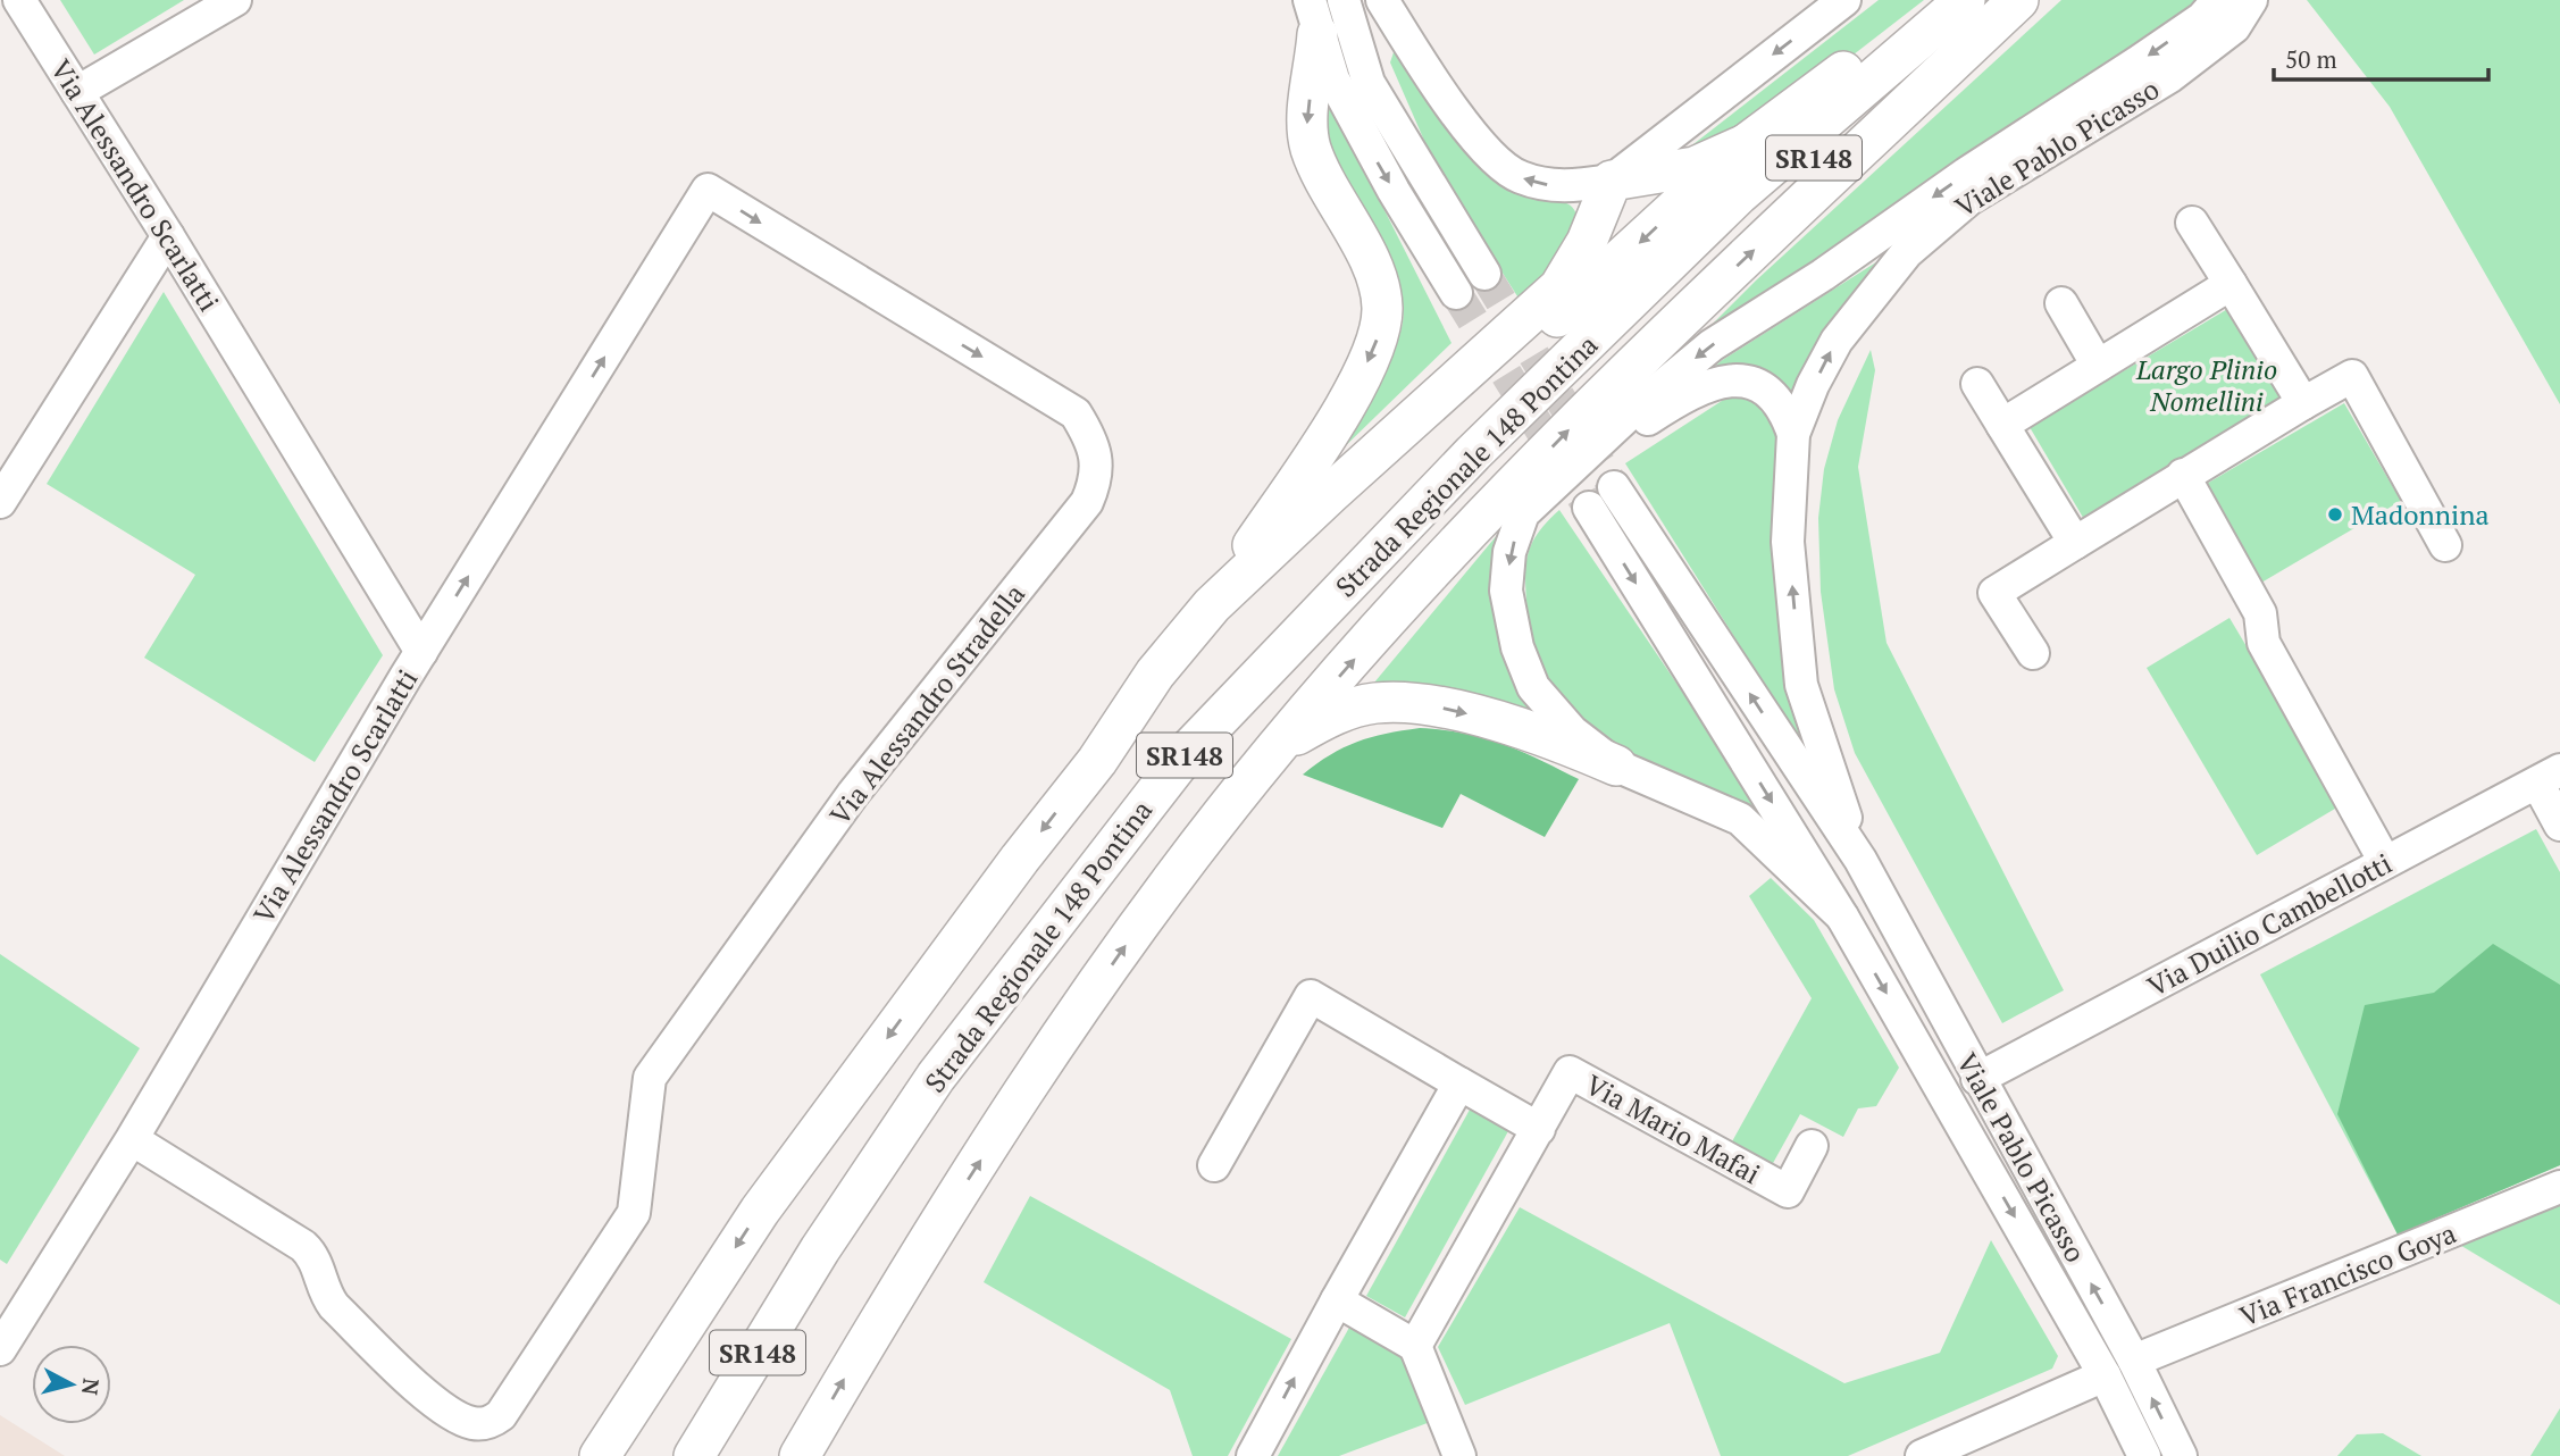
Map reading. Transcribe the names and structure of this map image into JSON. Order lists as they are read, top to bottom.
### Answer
{
  "streets": {
    "main road": ["SR148", "Strada Regionale 148 Pontina"],
    "street": [
      "Viale Pablo Picasso",
      "Via Alessandro Scarlatti",
      "Via Alessandro Stradella",
      "Via Duilio Cambellotti",
      "Via Mario Mafai",
      "Via Francisco Goya"
    ]
  },
  "crossings": [
    ["Viale Pablo Picasso", "Via Duilio Cambellotti"],
    ["Viale Pablo Picasso", "Via Francisco Goya"],
    ["Via Alessandro Scarlatti", "Via Alessandro Stradella"]
  ],
  "parks": ["Largo Plinio Nomellini"],
  "places": ["Madonnina"],
  "scale_bar": "50 m",
  "north": "right"
}
